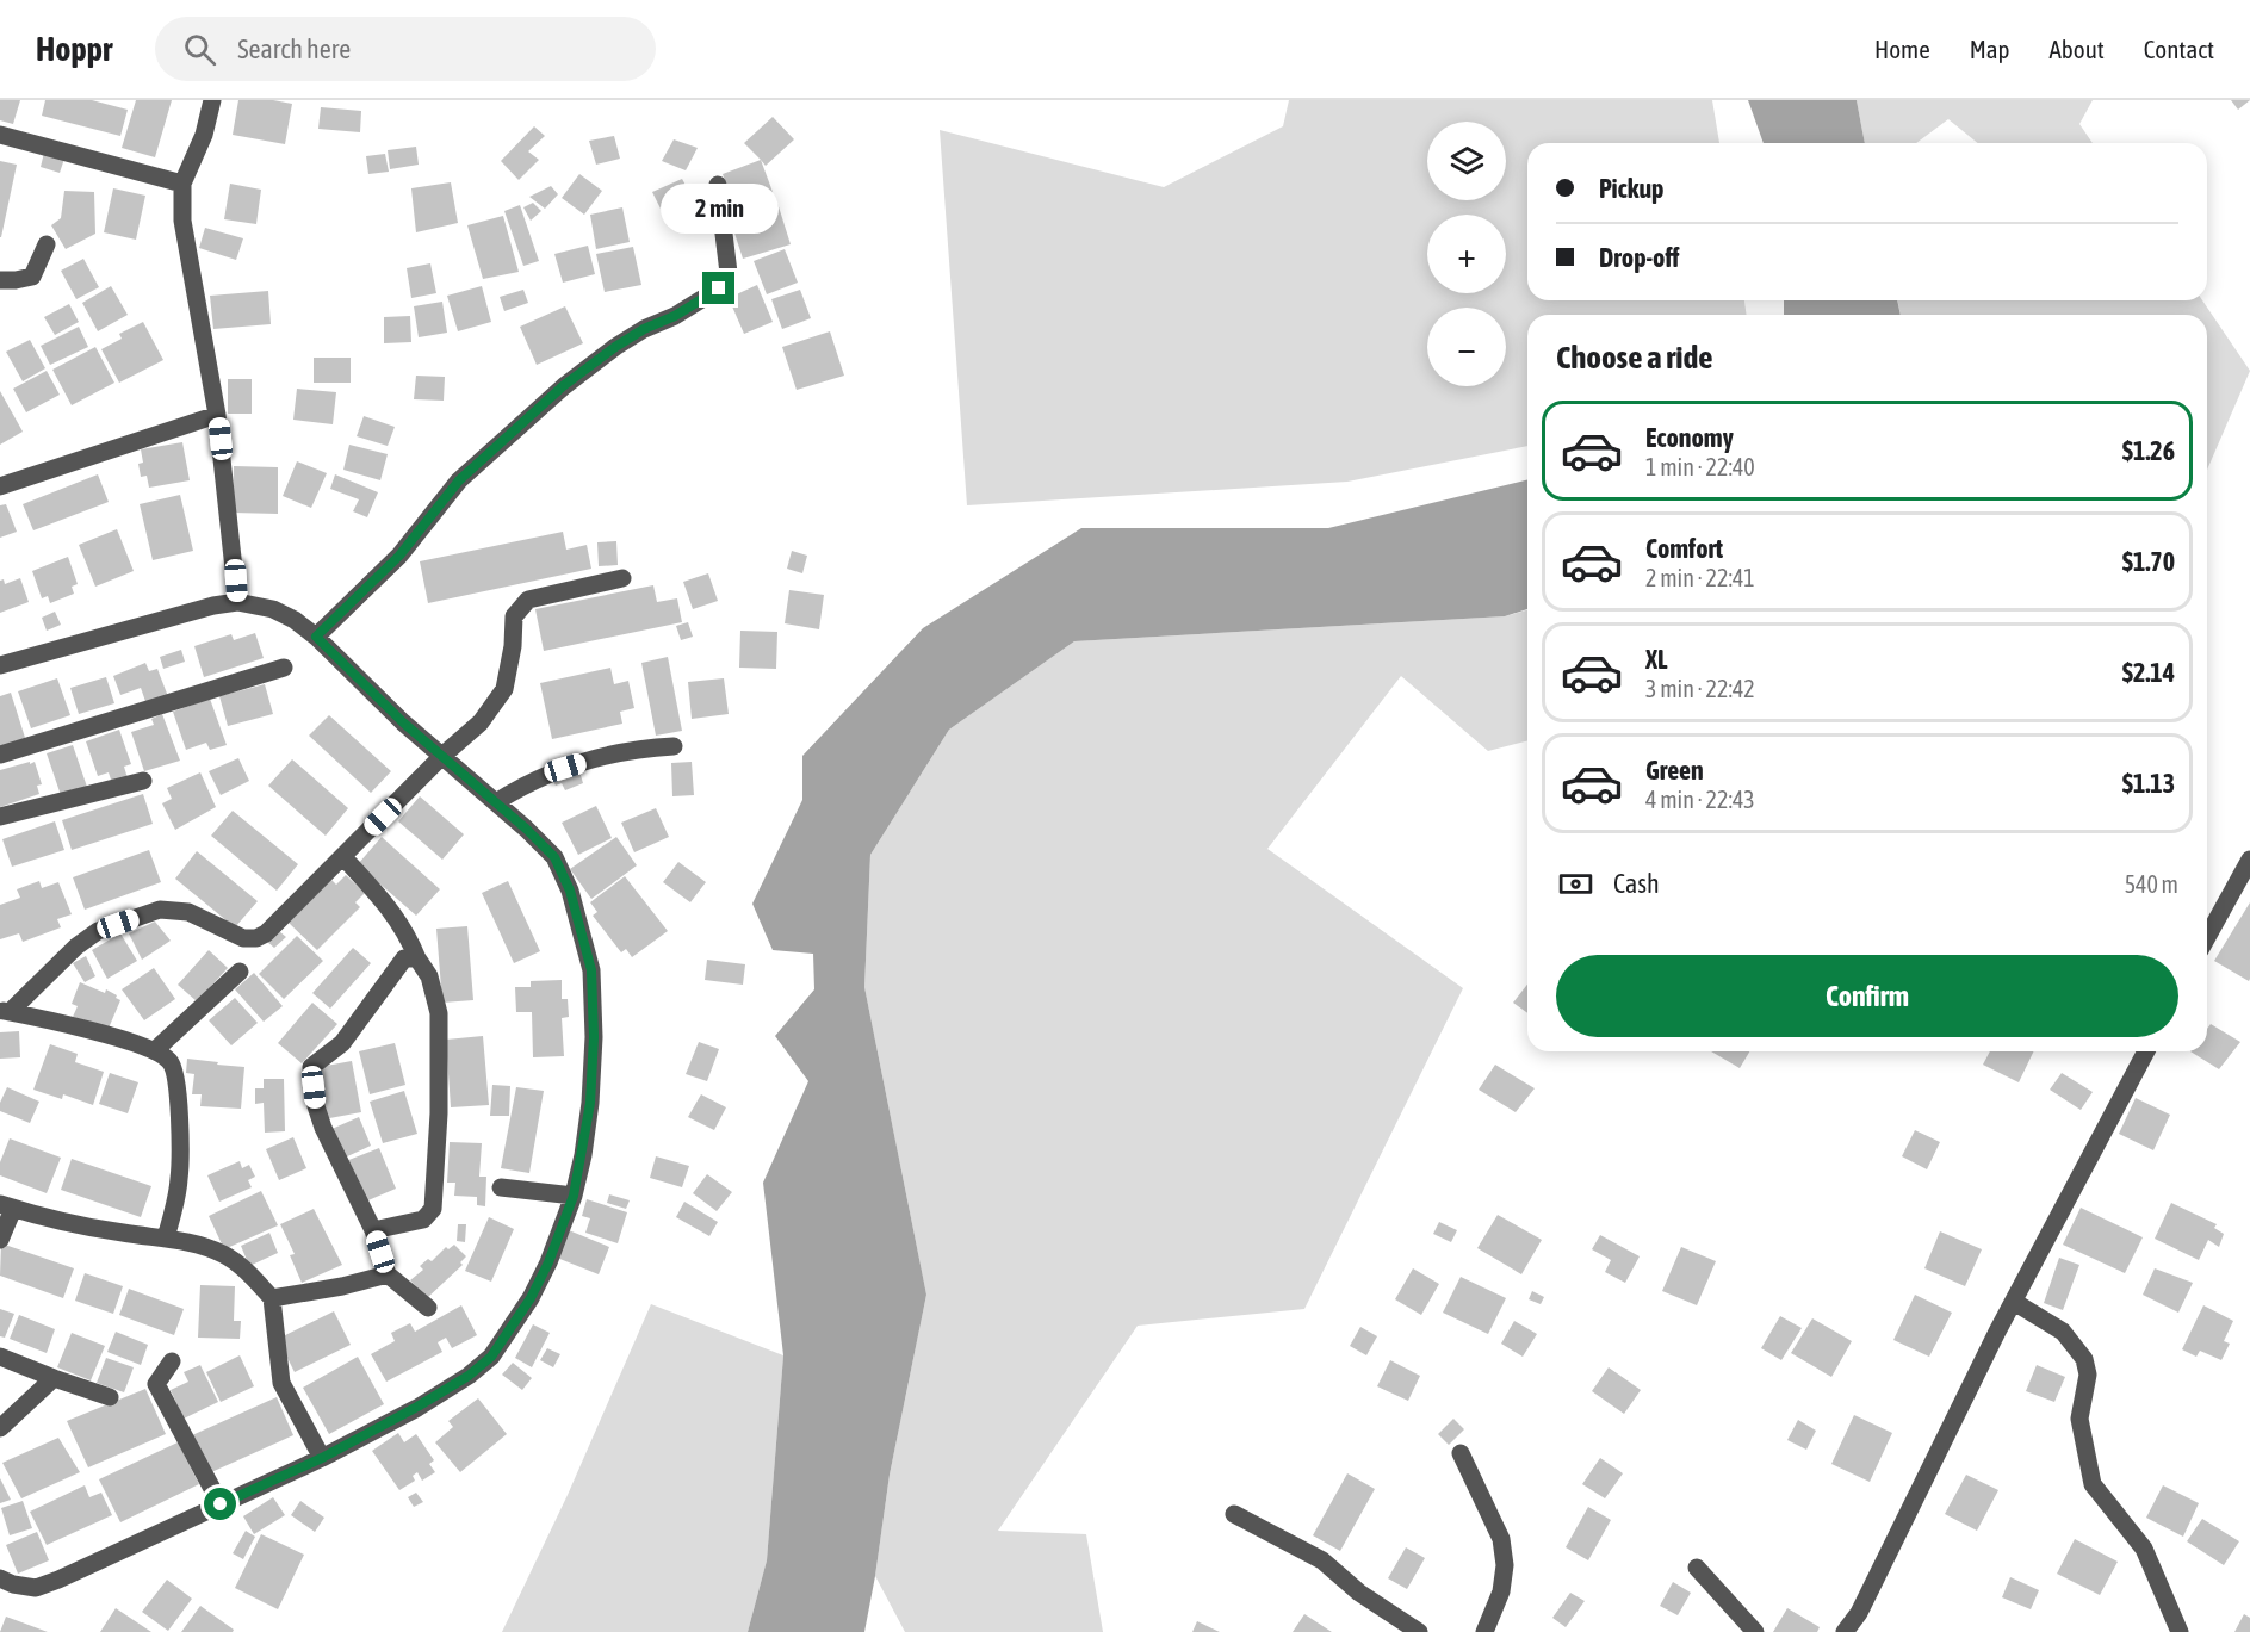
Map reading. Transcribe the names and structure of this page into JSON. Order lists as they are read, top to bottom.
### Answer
{
  "page": {
    "header": "Hoppr",
    "search": "Search here",
    "nav": [
      "Home",
      "Map",
      "About",
      "Contact"
    ],
    "map_buttons": ["+", "−"],
    "banner": ["Pickup", "Drop-off"],
    "bubble": "2 min",
    "heading": "Choose a ride",
    "list": [
      {
        "name": "Economy",
        "note": "1 min · 22:40",
        "value": "$1.26"
      },
      {
        "name": "Comfort",
        "note": "2 min · 22:41",
        "value": "$1.70"
      },
      {
        "name": "XL",
        "note": "3 min · 22:42",
        "value": "$2.14"
      },
      {
        "name": "Green",
        "note": "4 min · 22:43",
        "value": "$1.13"
      }
    ],
    "pay": ["Cash", "540 m"],
    "buttons": "Confirm"
  }
}
